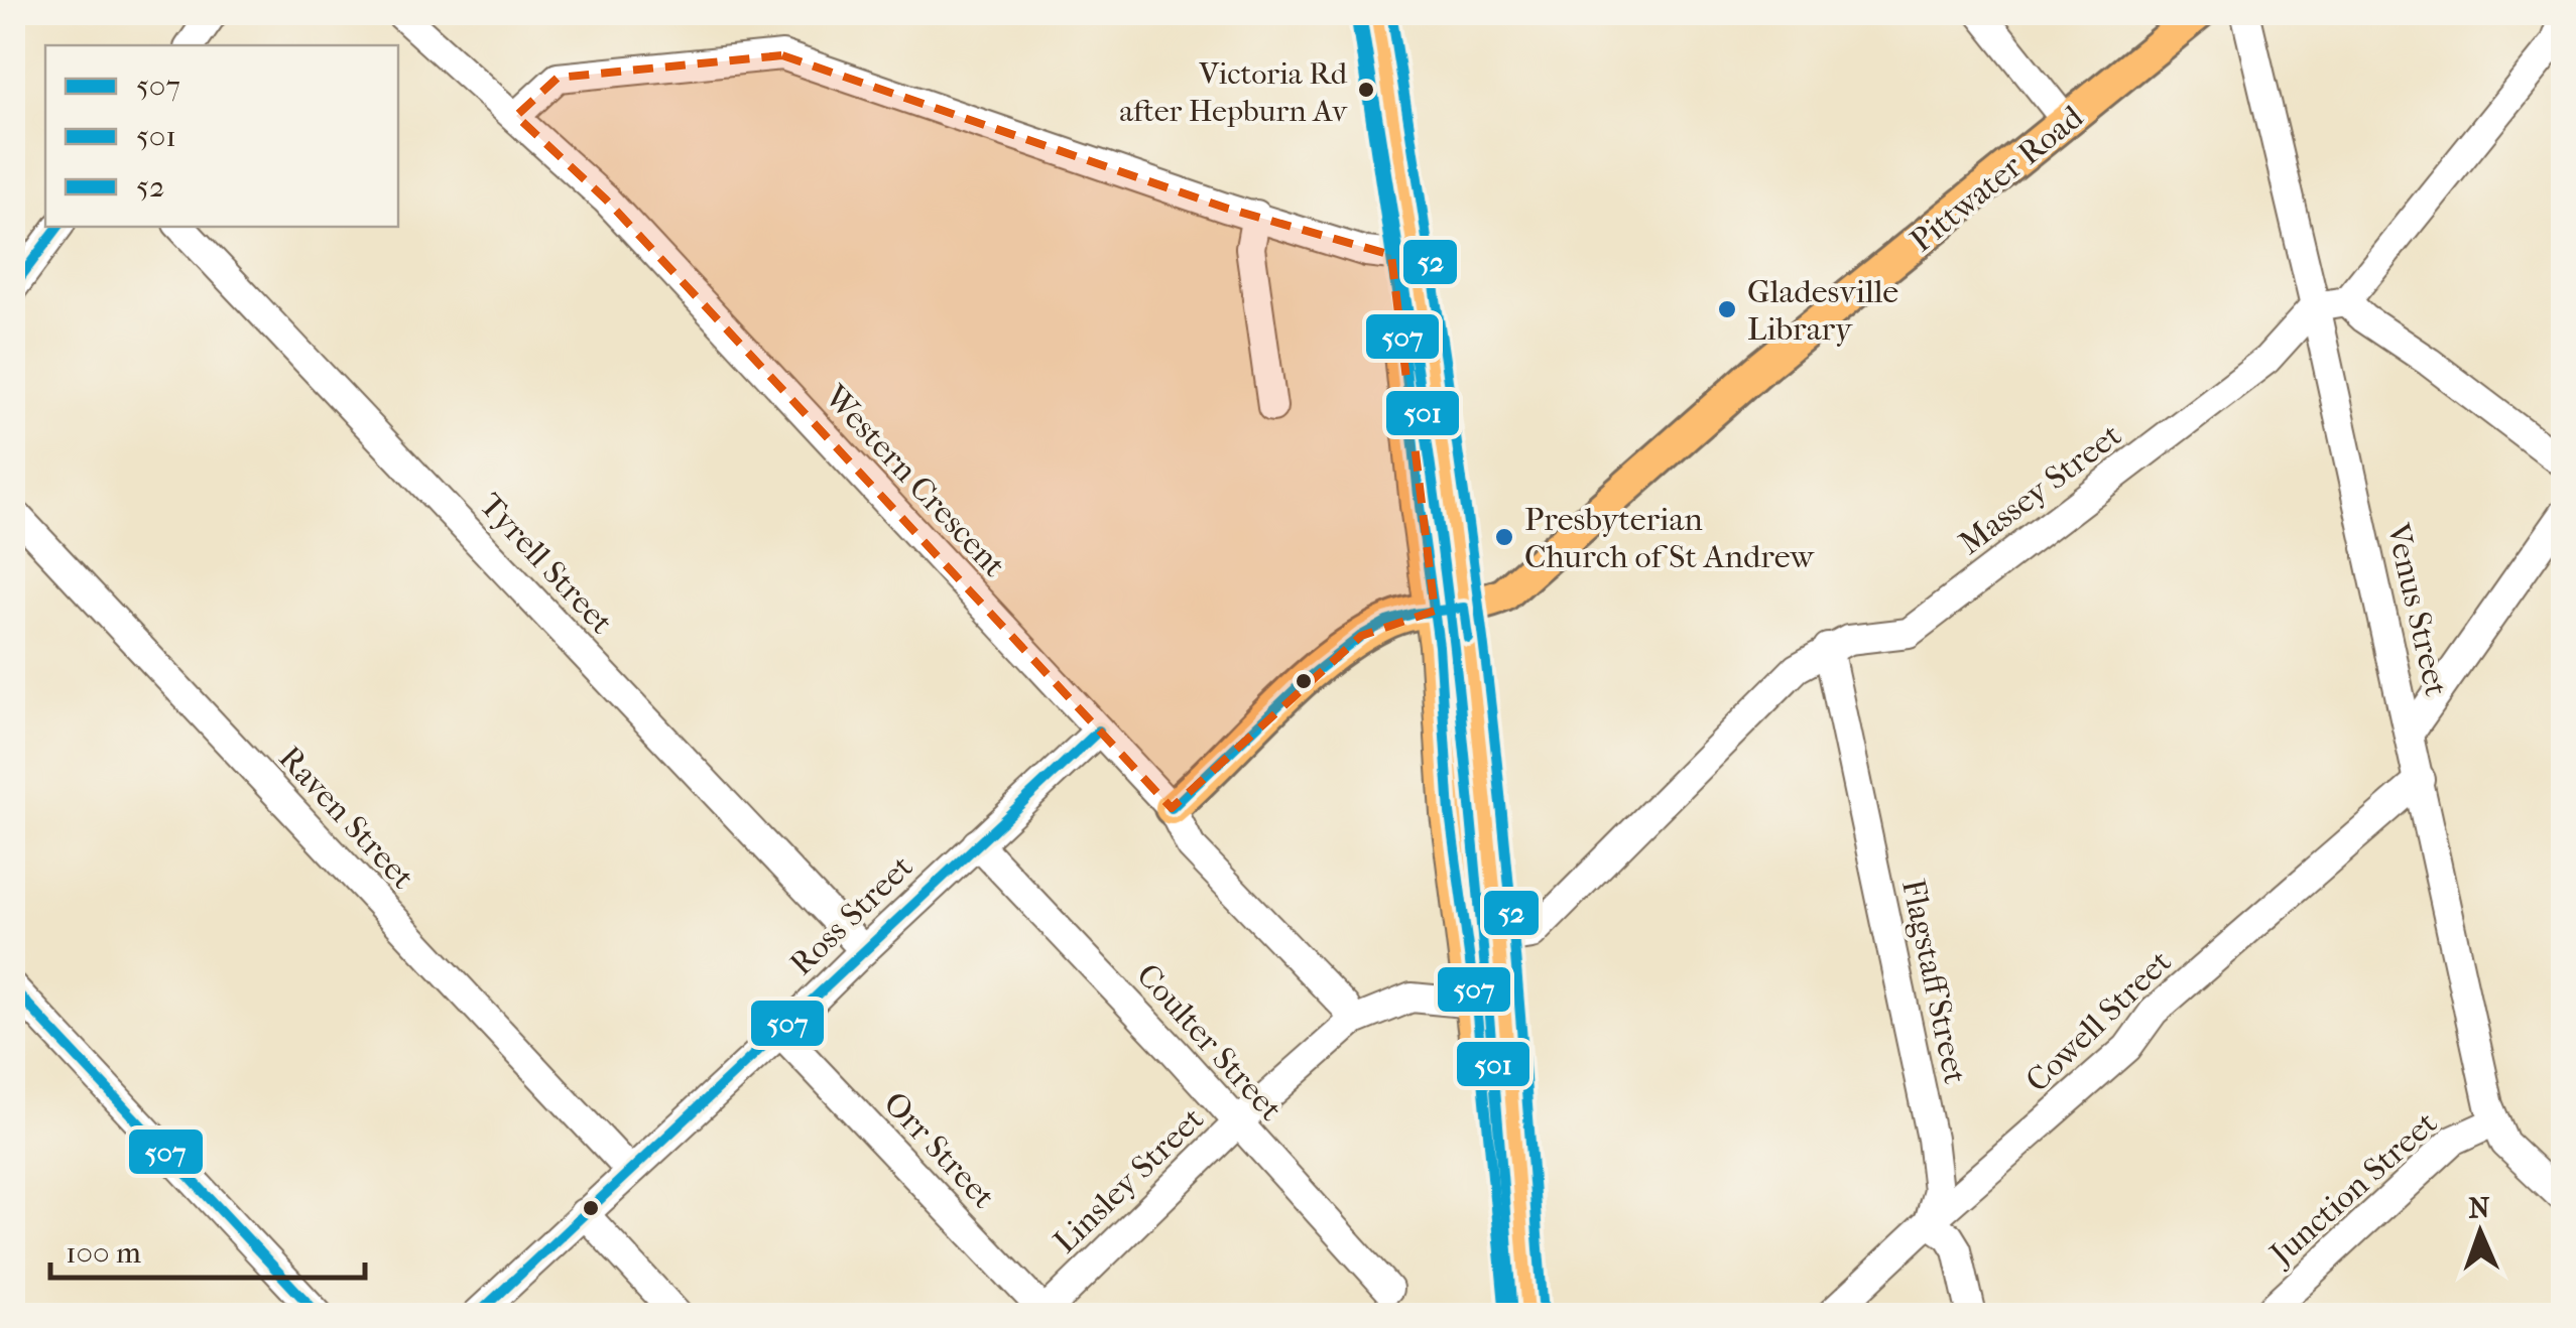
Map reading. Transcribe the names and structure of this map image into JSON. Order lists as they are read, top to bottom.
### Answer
{
  "streets": {
    "main road": ["Pittwater Road"],
    "street": [
      "Western Crescent",
      "Massey Street",
      "Tyrell Street",
      "Venus Street",
      "Raven Street",
      "Ross Street",
      "Flagstaff Street",
      "Cowell Street",
      "Coulter Street",
      "Orr Street",
      "Linsley Street",
      "Junction Street"
    ]
  },
  "crossings": [
    ["Pittwater Road", "Western Crescent"],
    ["Western Crescent", "Ross Street"],
    ["Western Crescent", "Linsley Street"],
    ["Massey Street", "Venus Street"],
    ["Massey Street", "Flagstaff Street"],
    ["Tyrell Street", "Ross Street"],
    ["Venus Street", "Cowell Street"],
    ["Venus Street", "Junction Street"],
    ["Raven Street", "Ross Street"],
    ["Ross Street", "Coulter Street"],
    ["Ross Street", "Orr Street"],
    ["Flagstaff Street", "Cowell Street"],
    ["Coulter Street", "Linsley Street"],
    ["Orr Street", "Linsley Street"]
  ],
  "places": ["Victoria Rd after Hepburn Av", "Gladesville Library", "Presbyterian Church of St Andrew"],
  "lines": ["transit line 507", "transit line 52", "transit line 501"],
  "legend": ["507", "501", "52"],
  "scale_bar": "100 m",
  "north": "top"
}
